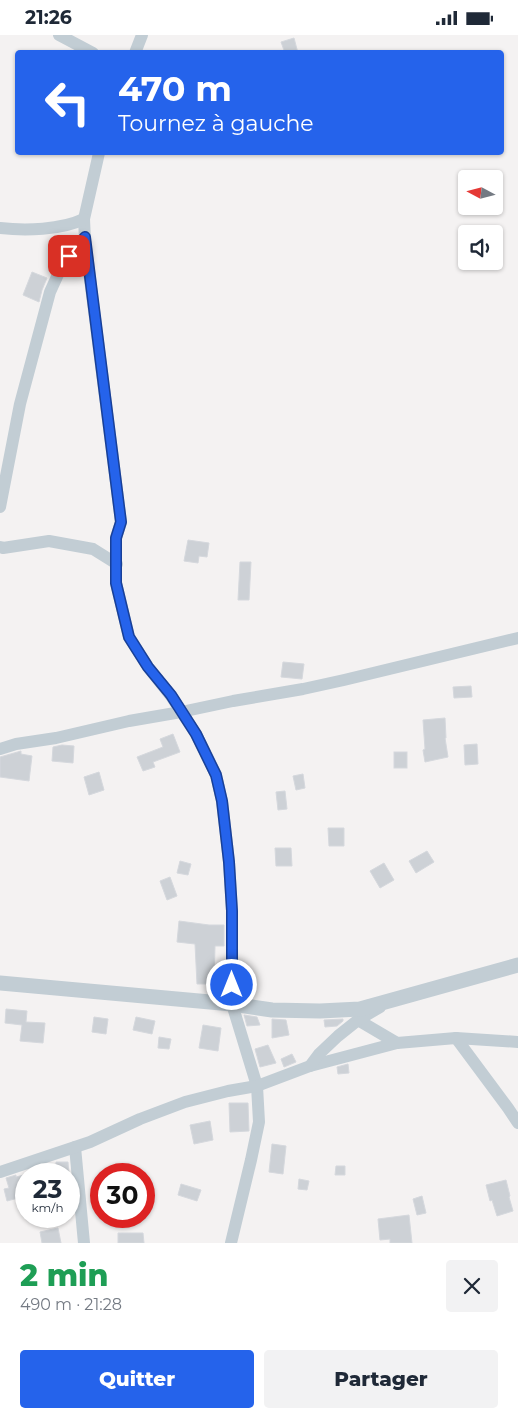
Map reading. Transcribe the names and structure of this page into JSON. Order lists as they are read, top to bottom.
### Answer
{
  "north": "left",
  "page": {
    "status": "21:26",
    "turn": ["470 m", "Tournez à gauche"],
    "speed": "23 km/h",
    "limit": "30",
    "heading": ["2 min", "490 m · 21:28"],
    "buttons": ["Quitter", "Partager"]
  }
}
